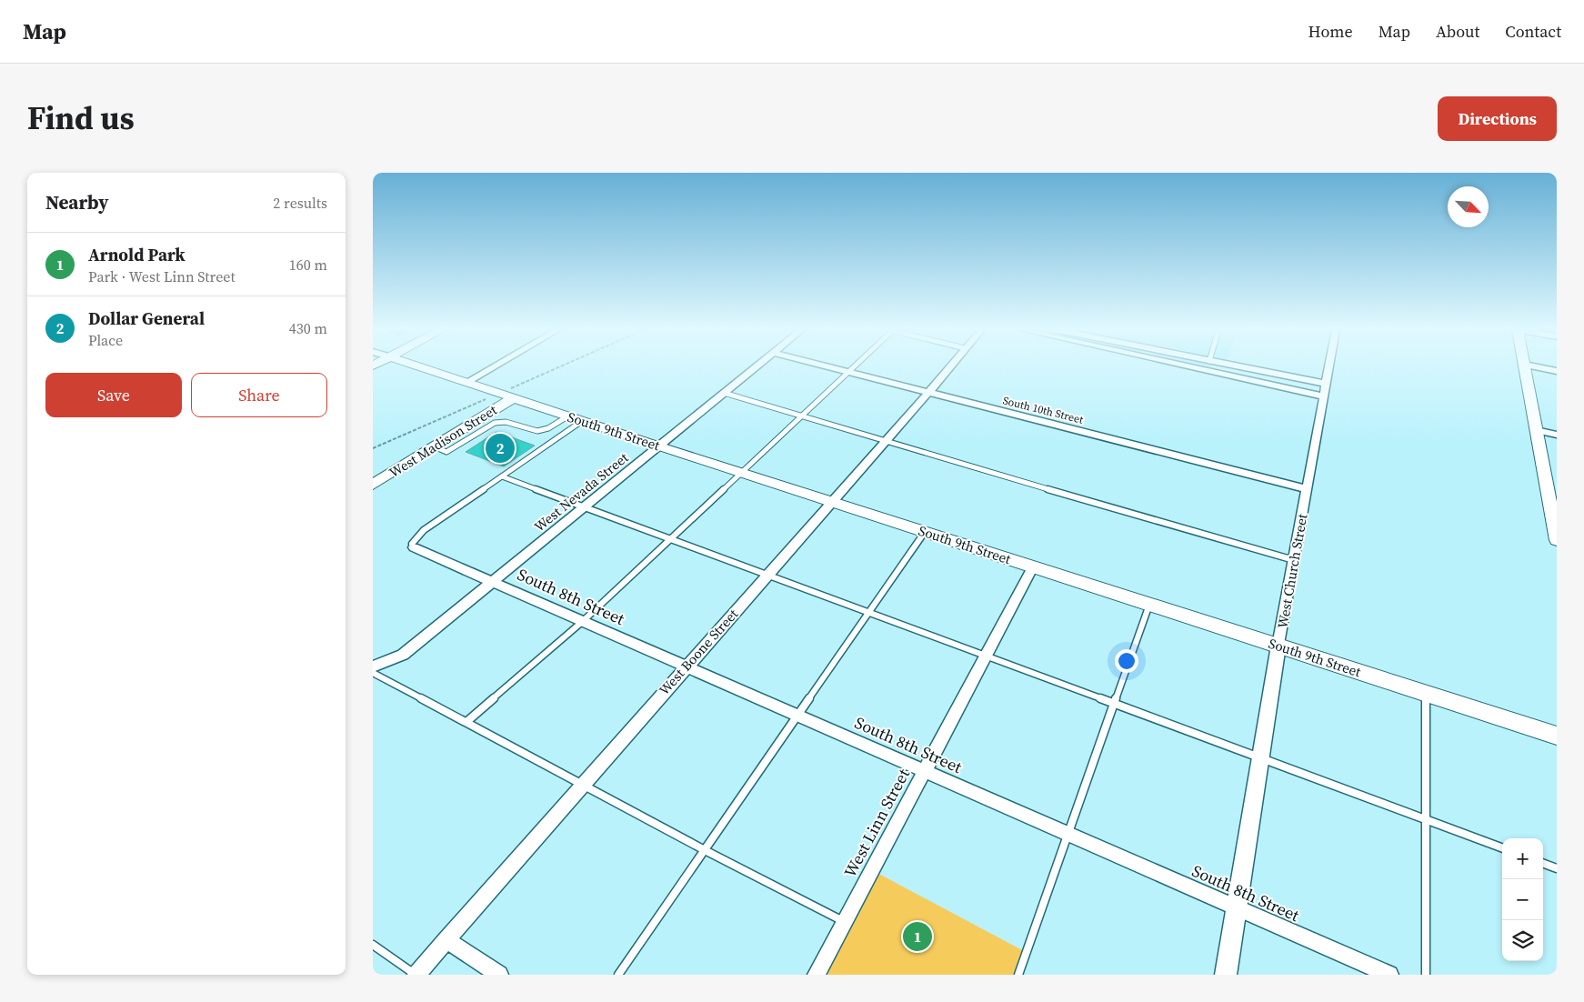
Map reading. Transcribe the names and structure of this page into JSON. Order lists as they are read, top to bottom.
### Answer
{
  "streets": {
    "main road": ["South 9th Street", "West Madison Street"],
    "street": [
      "South 10th Street",
      "West Nevada Street",
      "West Church Street",
      "South 8th Street",
      "West Boone Street",
      "West Linn Street"
    ]
  },
  "crossings": [
    ["South 10th Street", "West Church Street"],
    ["South 10th Street", "West Boone Street"],
    ["South 9th Street", "West Madison Street"],
    ["South 9th Street", "West Nevada Street"],
    ["South 9th Street", "West Church Street"],
    ["South 9th Street", "West Boone Street"],
    ["South 9th Street", "West Linn Street"],
    ["West Nevada Street", "South 8th Street"],
    ["West Church Street", "South 8th Street"],
    ["South 8th Street", "West Boone Street"],
    ["South 8th Street", "West Linn Street"]
  ],
  "north": "bottom right",
  "page": {
    "header": "Map",
    "nav": [
      "Home",
      "Map",
      "About",
      "Contact"
    ],
    "title": "Find us",
    "buttons": [
      "Directions",
      ["Save", "Share"]
    ],
    "heading": ["Nearby", "2 results"],
    "list": [
      {
        "mark": "1",
        "name": "Arnold Park",
        "note": "Park · West Linn Street",
        "value": "160 m"
      },
      {
        "mark": "2",
        "name": "Dollar General",
        "note": "Place",
        "value": "430 m"
      }
    ],
    "pins": ["2", "1"],
    "map_buttons": ["+", "−"]
  }
}
